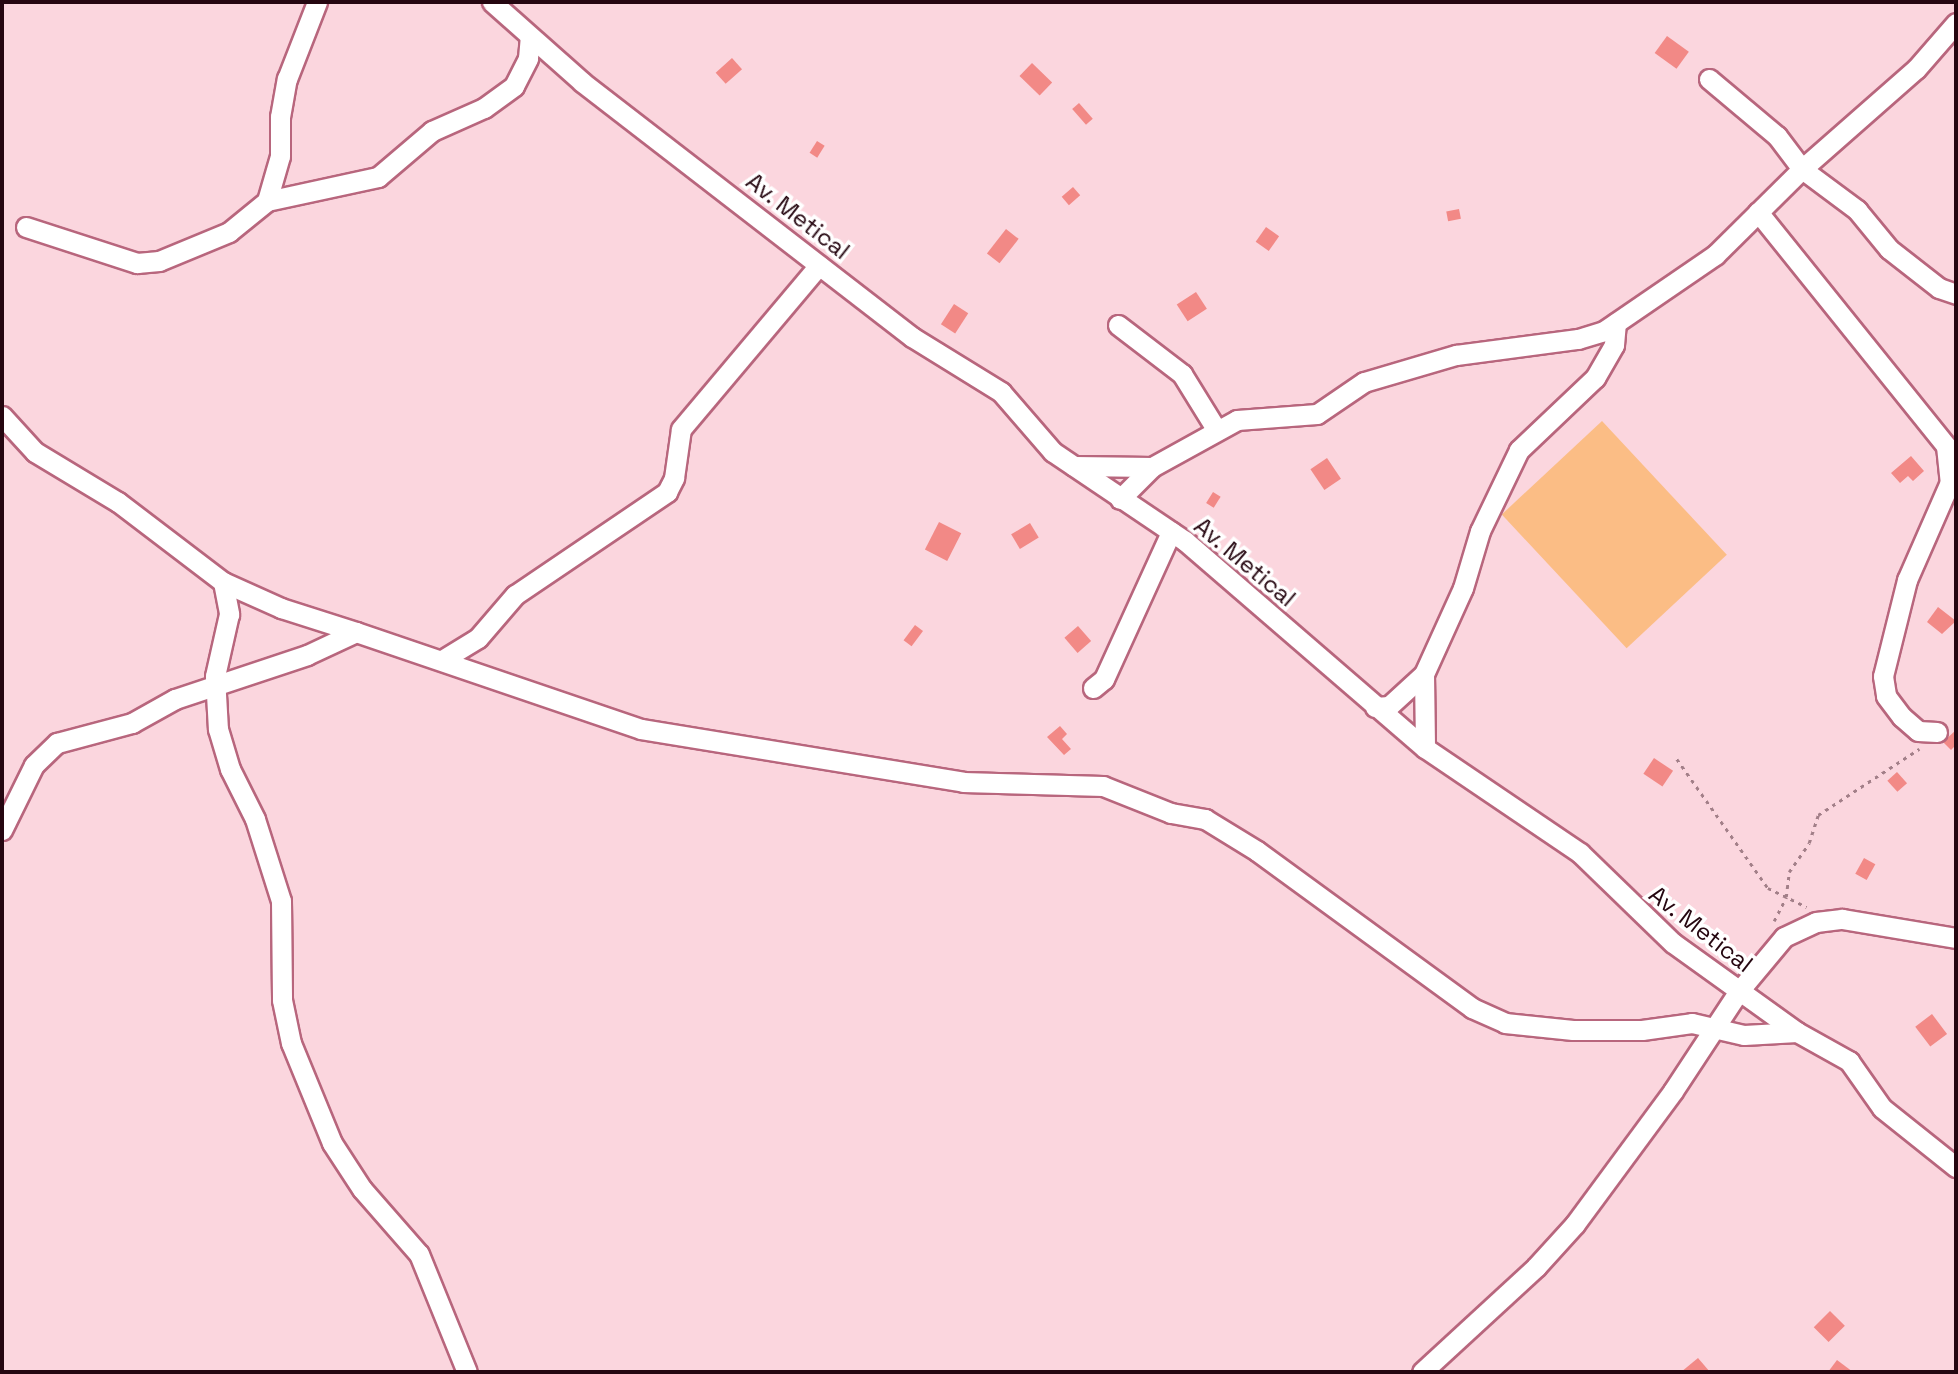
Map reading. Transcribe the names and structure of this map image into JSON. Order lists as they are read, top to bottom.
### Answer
{
  "streets": {
    "street": ["Av. Metical"]
  }
}
